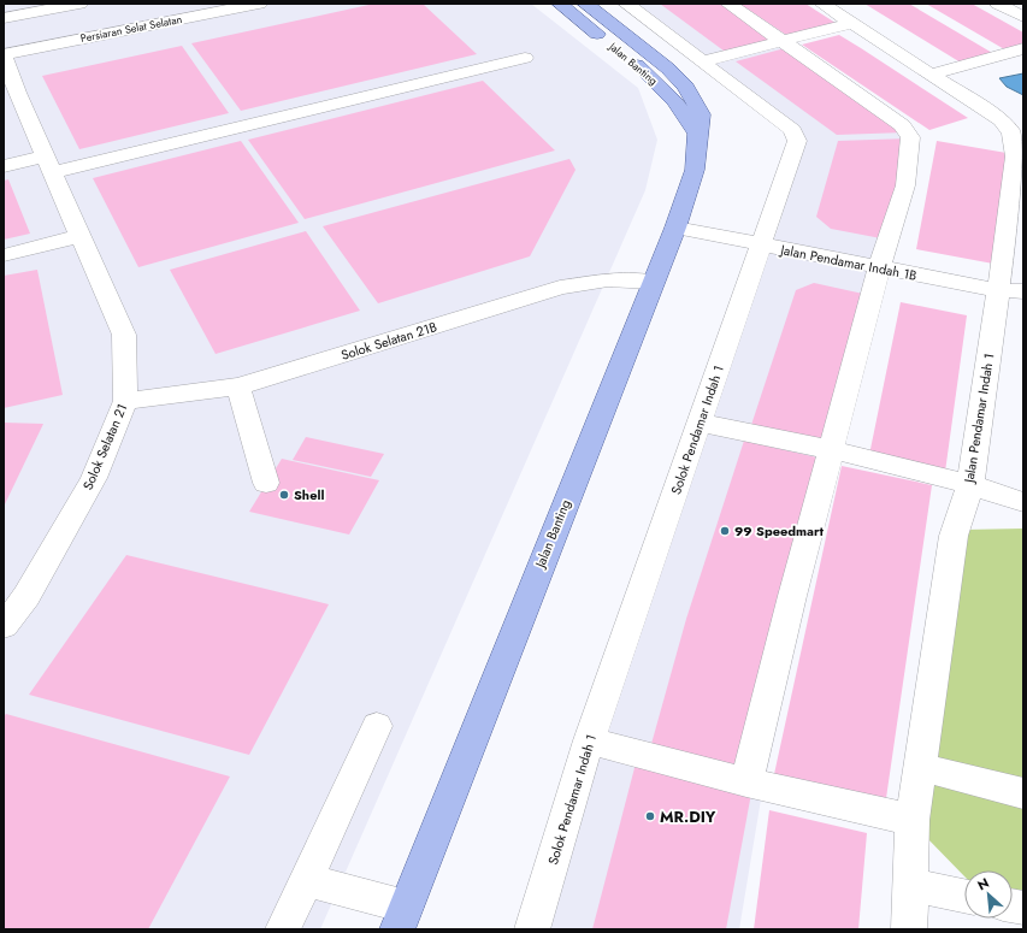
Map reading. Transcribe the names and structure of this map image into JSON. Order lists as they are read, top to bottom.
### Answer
{
  "streets": {
    "main road": ["Jalan Banting"],
    "street": [
      "Persiaran Selat Selatan",
      "Jalan Pendamar Indah 1B",
      "Solok Selatan 21B",
      "Jalan Pendamar Indah 1",
      "Solok Pendamar Indah 1",
      "Solok Selatan 21"
    ]
  },
  "crossings": [
    ["Persiaran Selat Selatan", "Solok Selatan 21"],
    ["Jalan Banting", "Jalan Pendamar Indah 1B"],
    ["Jalan Banting", "Solok Selatan 21B"],
    ["Jalan Pendamar Indah 1B", "Jalan Pendamar Indah 1"],
    ["Jalan Pendamar Indah 1B", "Solok Pendamar Indah 1"],
    ["Solok Selatan 21B", "Solok Selatan 21"]
  ],
  "places": ["Shell", "99 Speedmart", "MR.DIY"],
  "north": "top left"
}
